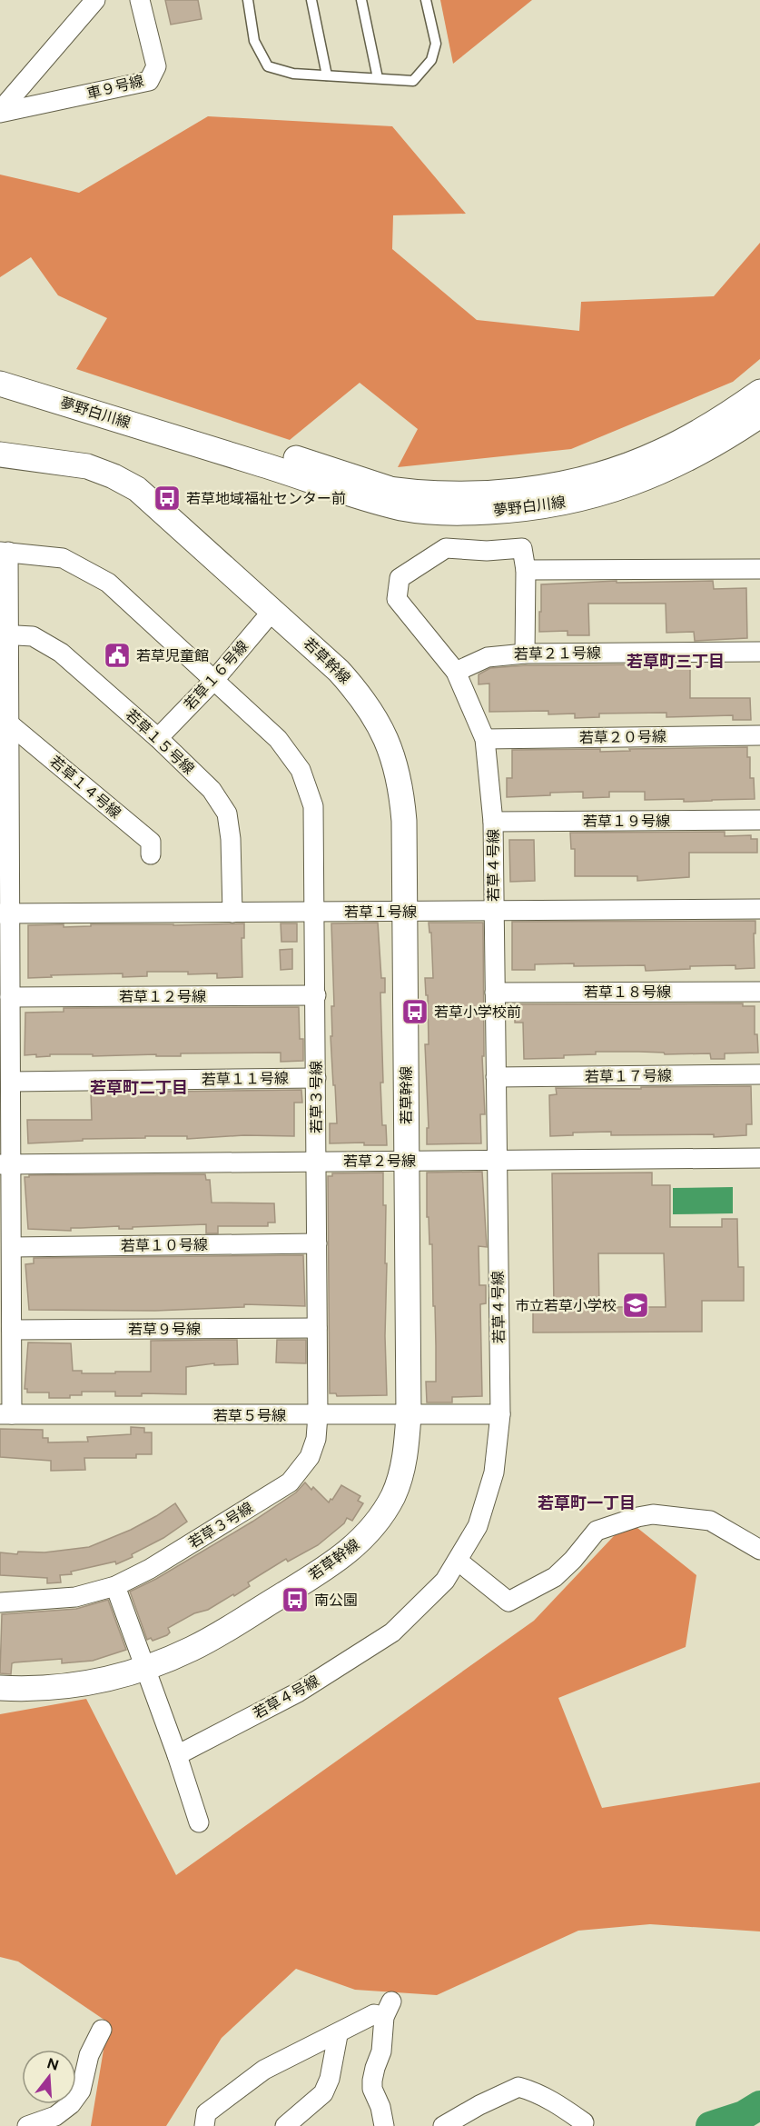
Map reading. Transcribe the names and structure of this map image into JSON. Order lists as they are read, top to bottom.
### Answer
{
  "streets": {
    "street": [
      "車９号線",
      "夢野白川線",
      "若草２１号線",
      "若草幹線",
      "若草１６号線",
      "若草２０号線",
      "若草１５号線",
      "若草１４号線",
      "若草１９号線",
      "若草４号線",
      "若草１号線",
      "若草１８号線",
      "若草１２号線",
      "若草１７号線",
      "若草１１号線",
      "若草３号線",
      "若草２号線",
      "若草１０号線",
      "若草９号線",
      "若草５号線"
    ]
  },
  "crossings": [
    ["若草２１号線", "若草４号線"],
    ["若草幹線", "若草１６号線"],
    ["若草幹線", "若草１号線"],
    ["若草幹線", "若草２号線"],
    ["若草幹線", "若草５号線"],
    ["若草１６号線", "若草１５号線"],
    ["若草１６号線", "若草３号線"],
    ["若草２０号線", "若草４号線"],
    ["若草１５号線", "若草１号線"],
    ["若草１９号線", "若草４号線"],
    ["若草４号線", "若草１号線"],
    ["若草４号線", "若草１８号線"],
    ["若草４号線", "若草１７号線"],
    ["若草４号線", "若草２号線"],
    ["若草４号線", "若草５号線"],
    ["若草１号線", "若草３号線"],
    ["若草１２号線", "若草３号線"],
    ["若草１１号線", "若草３号線"],
    ["若草３号線", "若草２号線"],
    ["若草３号線", "若草１０号線"],
    ["若草３号線", "若草９号線"],
    ["若草３号線", "若草５号線"]
  ],
  "districts": ["若草町三丁目", "若草町二丁目", "若草町一丁目"],
  "places": {
    "bus stop": ["若草地域福祉センター前", "若草小学校前", "南公園"],
    "public building": ["若草児童館"],
    "school or university": ["市立若草小学校"]
  },
  "north": "top"
}
